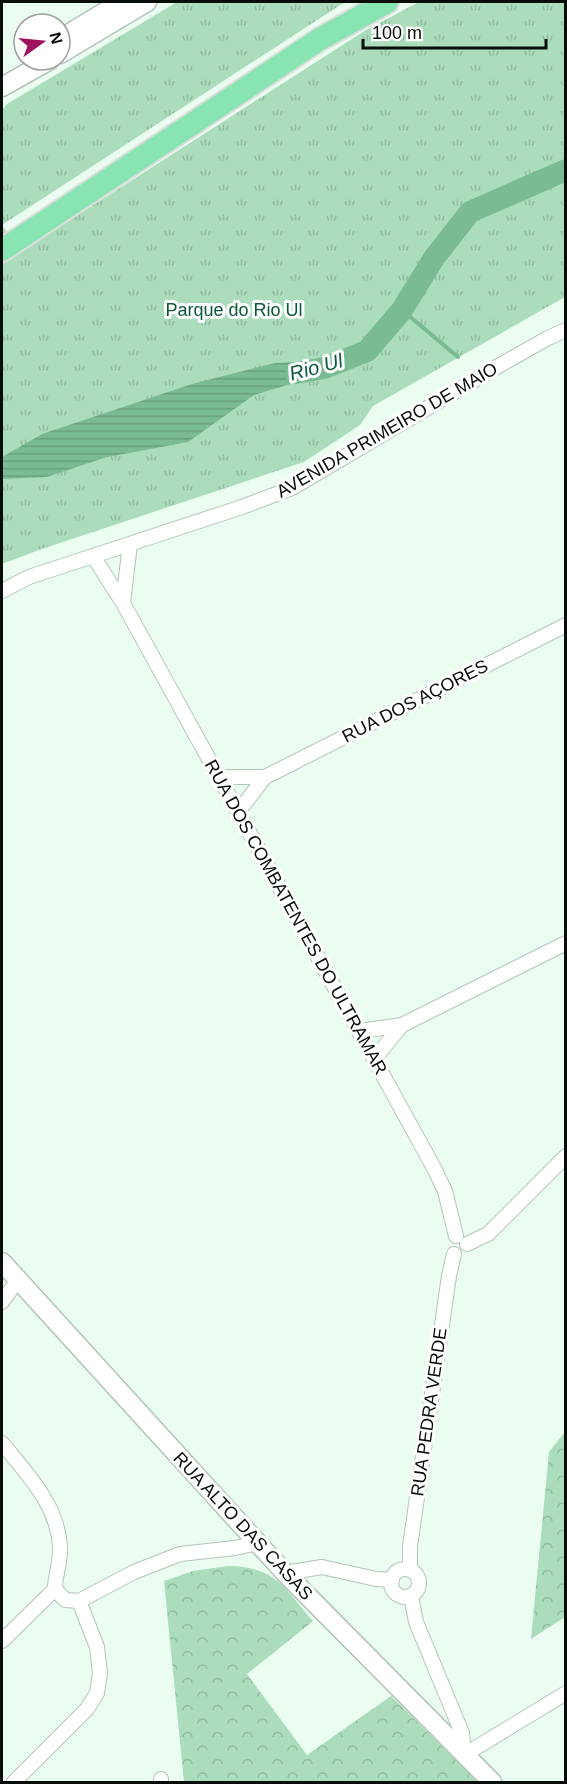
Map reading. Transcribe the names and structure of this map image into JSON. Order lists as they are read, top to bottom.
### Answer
{
  "streets": {
    "main road": ["RUA ALTO DAS CASAS"],
    "street": [
      "AVENIDA PRIMEIRO DE MAIO",
      "RUA DOS AÇORES",
      "RUA DOS COMBATENTES DO ULTRAMAR",
      "RUA PEDRA VERDE"
    ]
  },
  "crossings": [
    ["AVENIDA PRIMEIRO DE MAIO", "RUA DOS COMBATENTES DO ULTRAMAR"],
    ["RUA DOS AÇORES", "RUA DOS COMBATENTES DO ULTRAMAR"],
    ["RUA DOS COMBATENTES DO ULTRAMAR", "RUA PEDRA VERDE"]
  ],
  "water": ["Rio Ul"],
  "parks": ["Parque do Rio Ul"],
  "scale_bar": "100 m",
  "north": "right"
}
